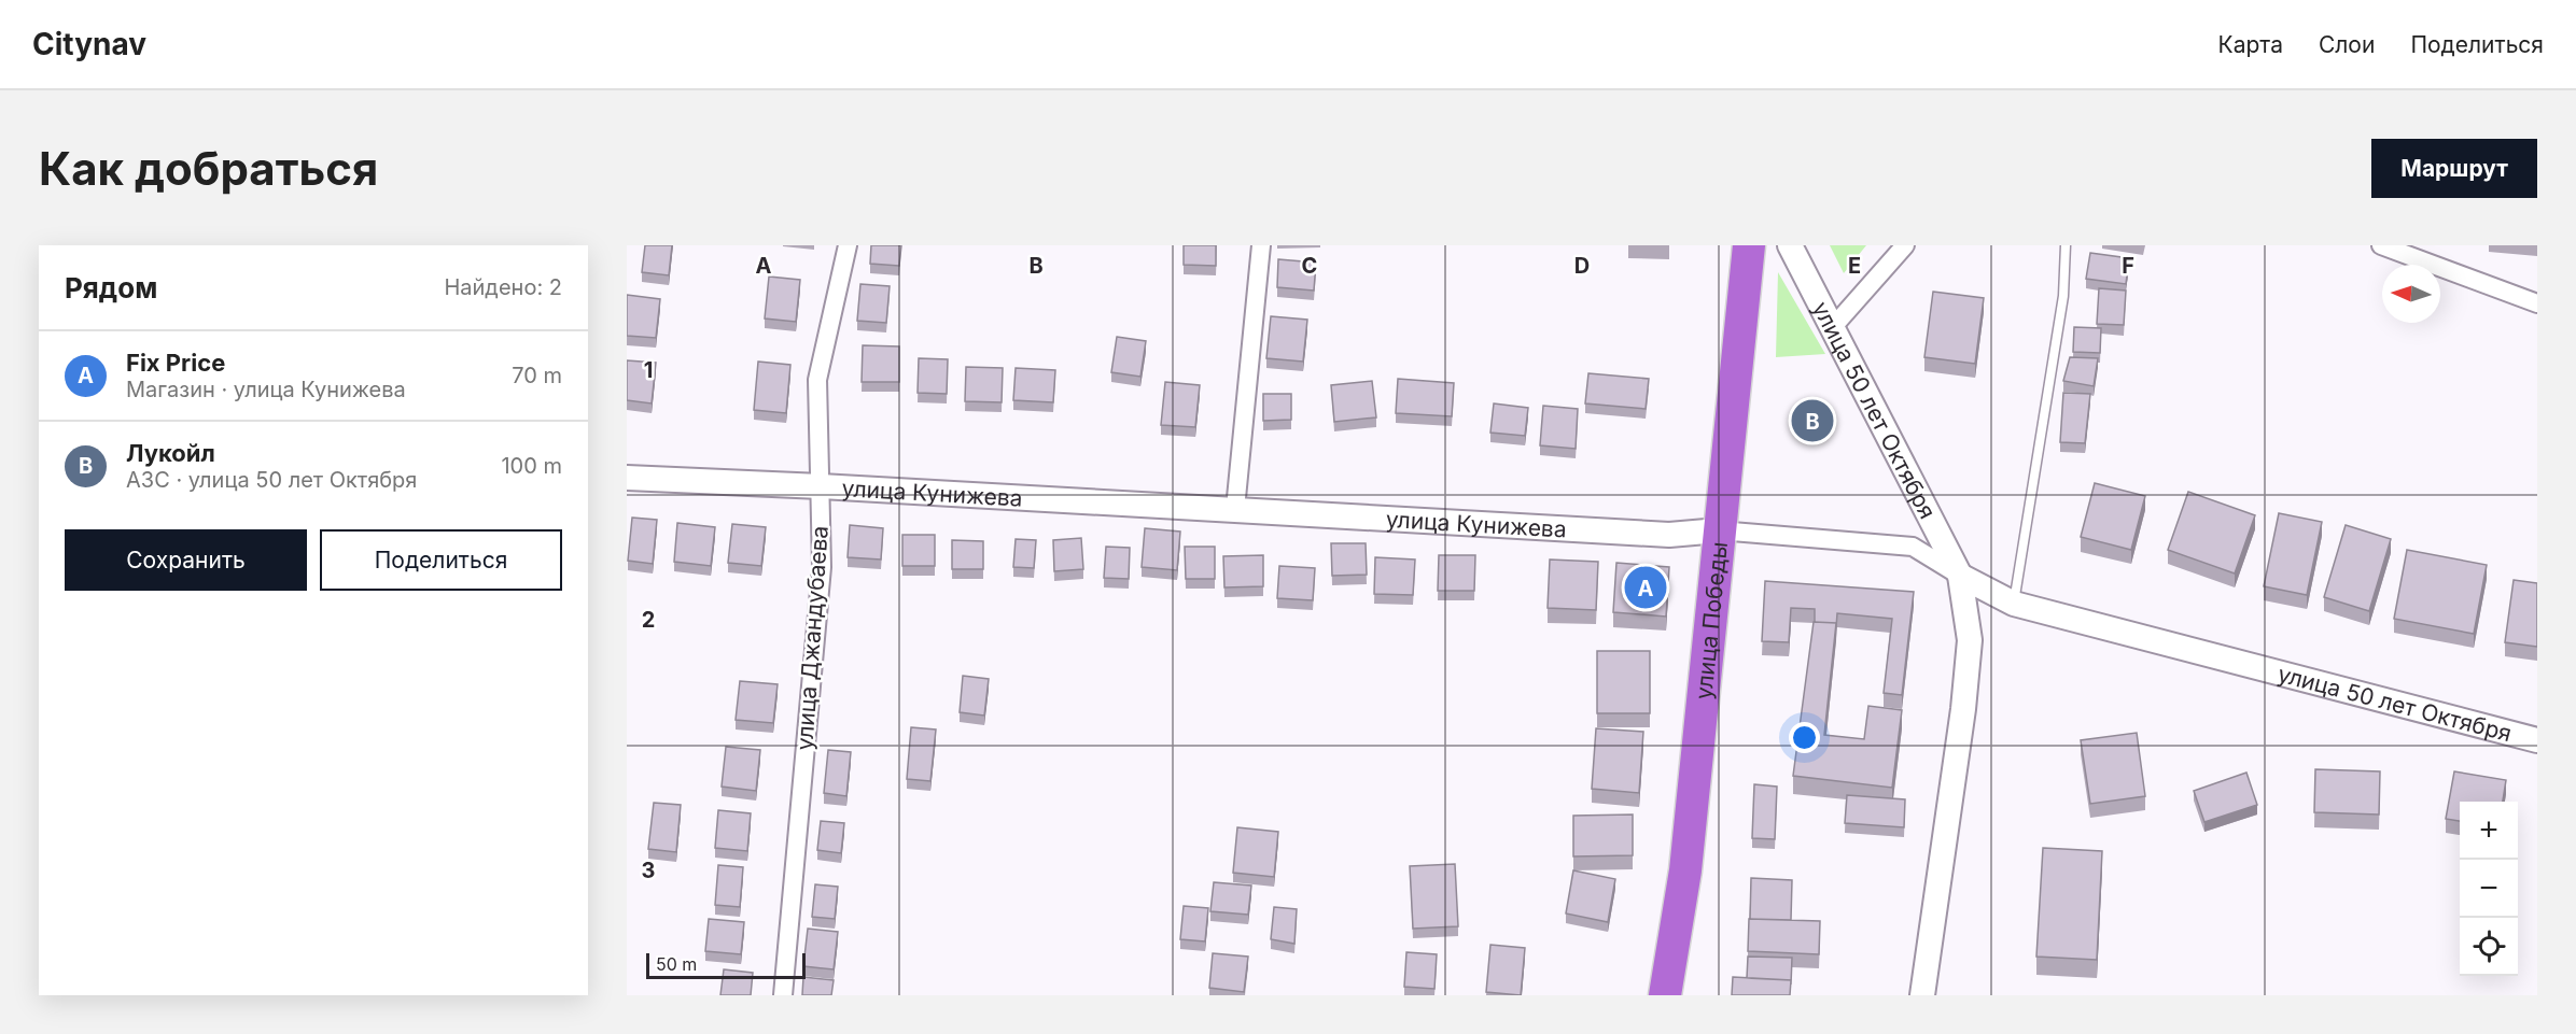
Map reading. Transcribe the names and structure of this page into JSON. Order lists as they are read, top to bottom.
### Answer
{
  "streets": {
    "highway": ["улица Победы"],
    "street": ["улица 50 лет Октября", "улица Кунижева", "улица Джандубаева"]
  },
  "crossings": [
    ["улица Кунижева", "улица Победы"],
    ["улица Кунижева", "улица Джандубаева"]
  ],
  "scale_bar": "50 m",
  "north": "left",
  "page": {
    "header": "Citynav",
    "nav": ["Карта", "Слои", "Поделиться"],
    "buttons": [
      "Маршрут",
      ["Сохранить", "Поделиться"]
    ],
    "title": "Как добраться",
    "heading": ["Рядом", "Найдено: 2"],
    "list": [
      {
        "mark": "A",
        "name": "Fix Price",
        "note": "Магазин · улица Кунижева",
        "value": "70 m"
      },
      {
        "mark": "B",
        "name": "Лукойл",
        "note": "АЗС · улица 50 лет Октября",
        "value": "100 m"
      }
    ],
    "pins": ["B", "A"],
    "map_buttons": ["+", "−"],
    "scale": "50 m"
  },
  "grid": {
    "columns": [
      "A",
      "B",
      "C",
      "D",
      "E",
      "F"
    ],
    "rows": ["1", "2", "3"]
  }
}
